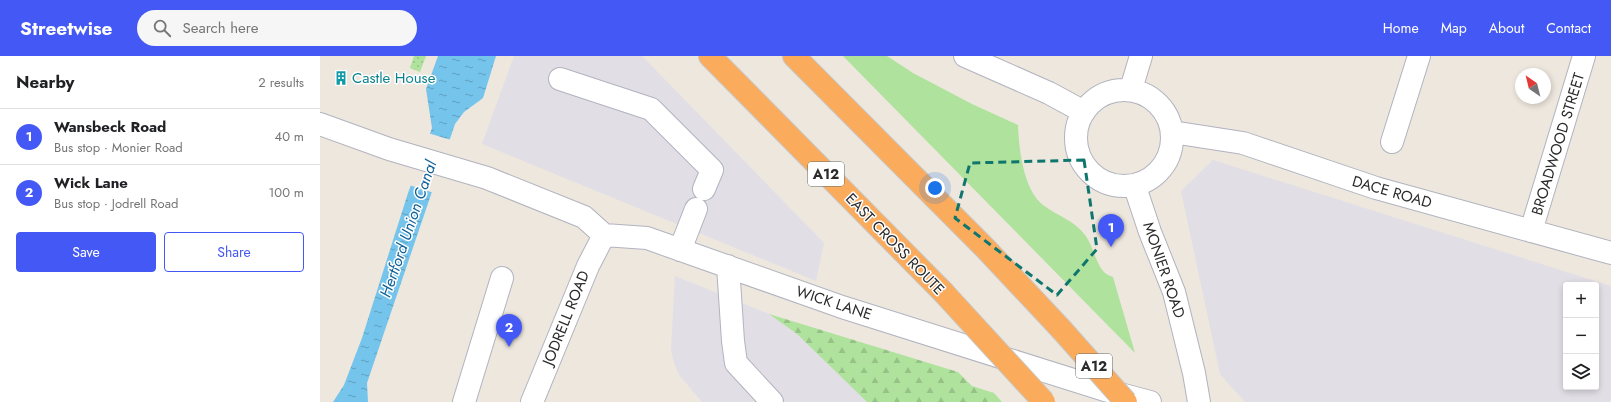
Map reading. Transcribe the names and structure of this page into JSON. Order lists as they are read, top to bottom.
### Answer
{
  "streets": {
    "highway": ["A12", "EAST CROSS ROUTE"],
    "street": [
      "BROADWOOD STREET",
      "DACE ROAD",
      "MONIER ROAD",
      "WICK LANE",
      "JODRELL ROAD"
    ]
  },
  "crossings": [
    ["BROADWOOD STREET", "DACE ROAD"],
    ["DACE ROAD", "MONIER ROAD"],
    ["WICK LANE", "JODRELL ROAD"]
  ],
  "water": ["Hertford Union Canal"],
  "places": {
    "building": ["Castle House"]
  },
  "north": "top left",
  "page": {
    "header": "Streetwise",
    "search": "Search here",
    "nav": [
      "Home",
      "Map",
      "About",
      "Contact"
    ],
    "heading": ["Nearby", "2 results"],
    "list": [
      {
        "mark": "1",
        "name": "Wansbeck Road",
        "note": "Bus stop · Monier Road",
        "value": "40 m"
      },
      {
        "mark": "2",
        "name": "Wick Lane",
        "note": "Bus stop · Jodrell Road",
        "value": "100 m"
      }
    ],
    "pins": ["1", "2"],
    "buttons": ["Save", "Share"],
    "map_buttons": ["+", "−"]
  }
}
